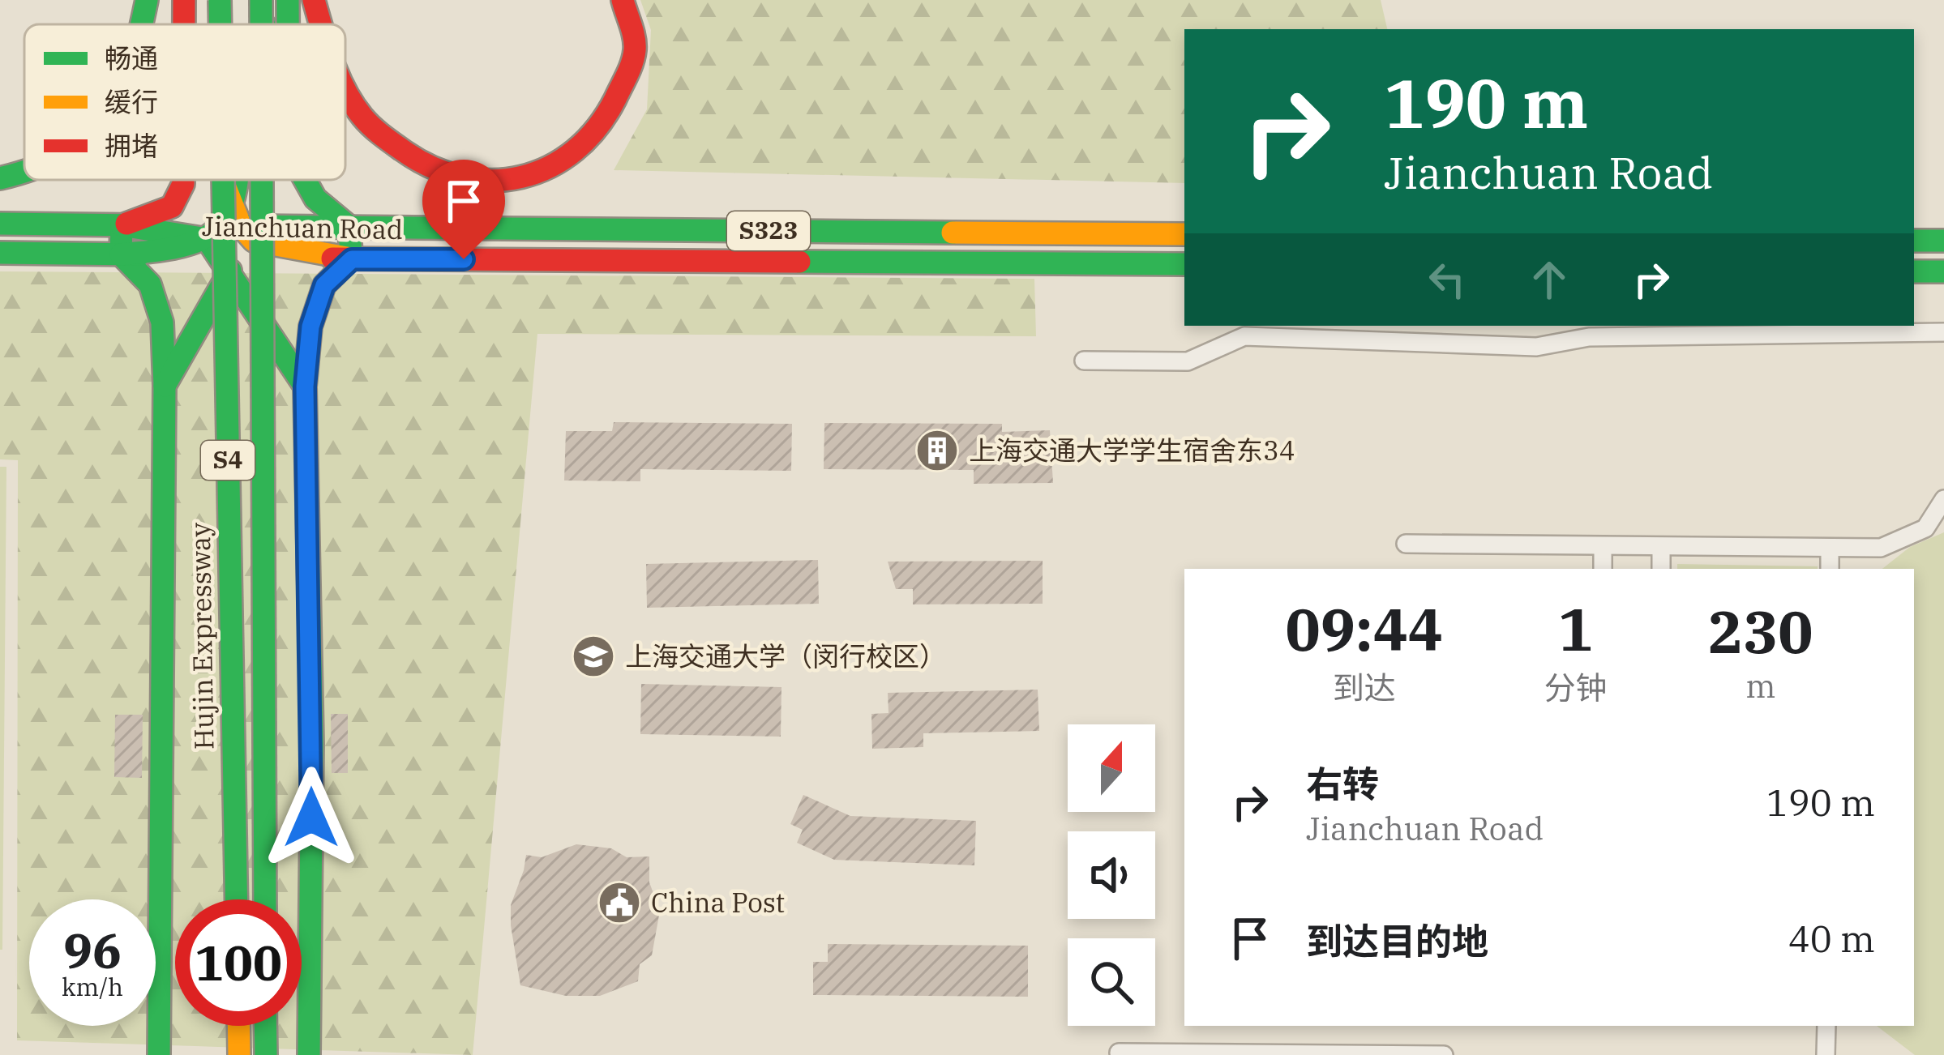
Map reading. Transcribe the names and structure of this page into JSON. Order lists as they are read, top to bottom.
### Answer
{
  "streets": {
    "main road": [
      "Jianchuan Road",
      "S323",
      "S4",
      "Hujin Expressway"
    ]
  },
  "places": {
    "building": ["上海交通大学学生宿舍东34"],
    "school or university": ["上海交通大学（闵行校区）"],
    "public building": ["China Post"]
  },
  "legend": ["畅通", "缓行", "拥堵"],
  "north": "top",
  "page": {
    "turn": ["190 m", "Jianchuan Road"],
    "eta": [
      "09:44",
      "到达",
      "1",
      "分钟",
      "230",
      "m"
    ],
    "list": [
      {
        "name": "右转",
        "note": "Jianchuan Road",
        "value": "190 m"
      },
      {
        "name": "到达目的地",
        "value": "40 m"
      }
    ],
    "speed": "96 km/h",
    "limit": "100"
  }
}
